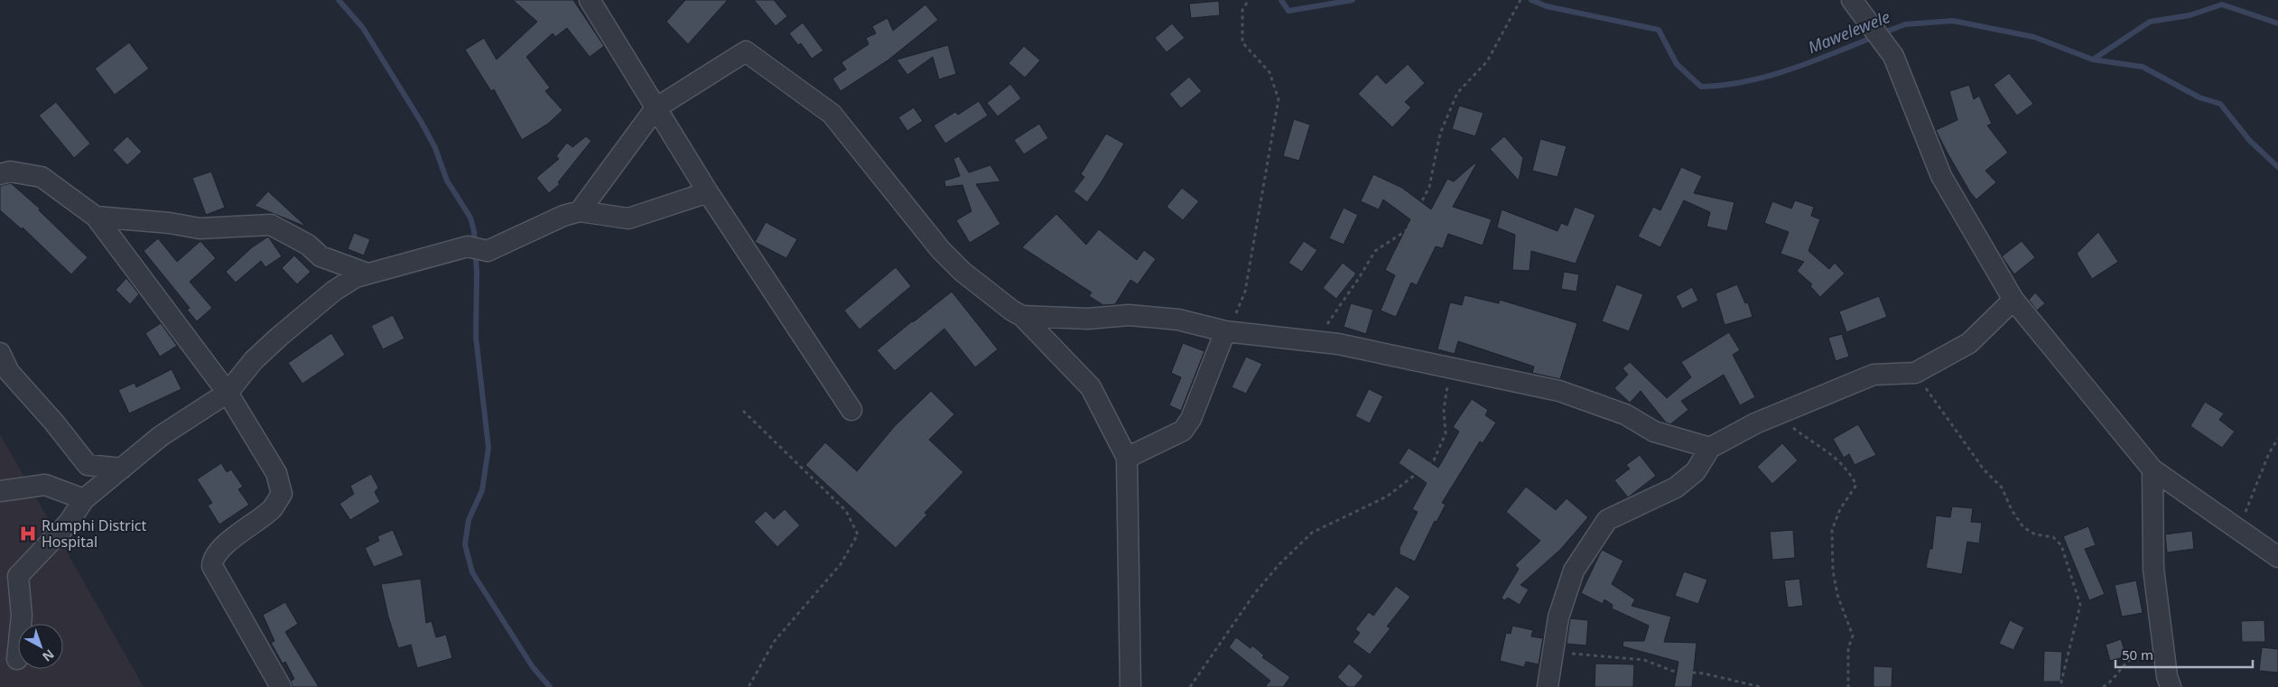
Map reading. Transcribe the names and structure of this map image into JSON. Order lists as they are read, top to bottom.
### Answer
{
  "water": ["Mawelewele"],
  "places": {
    "hospital": ["Rumphi District Hospital"]
  },
  "scale_bar": "50 m",
  "north": "bottom right"
}
